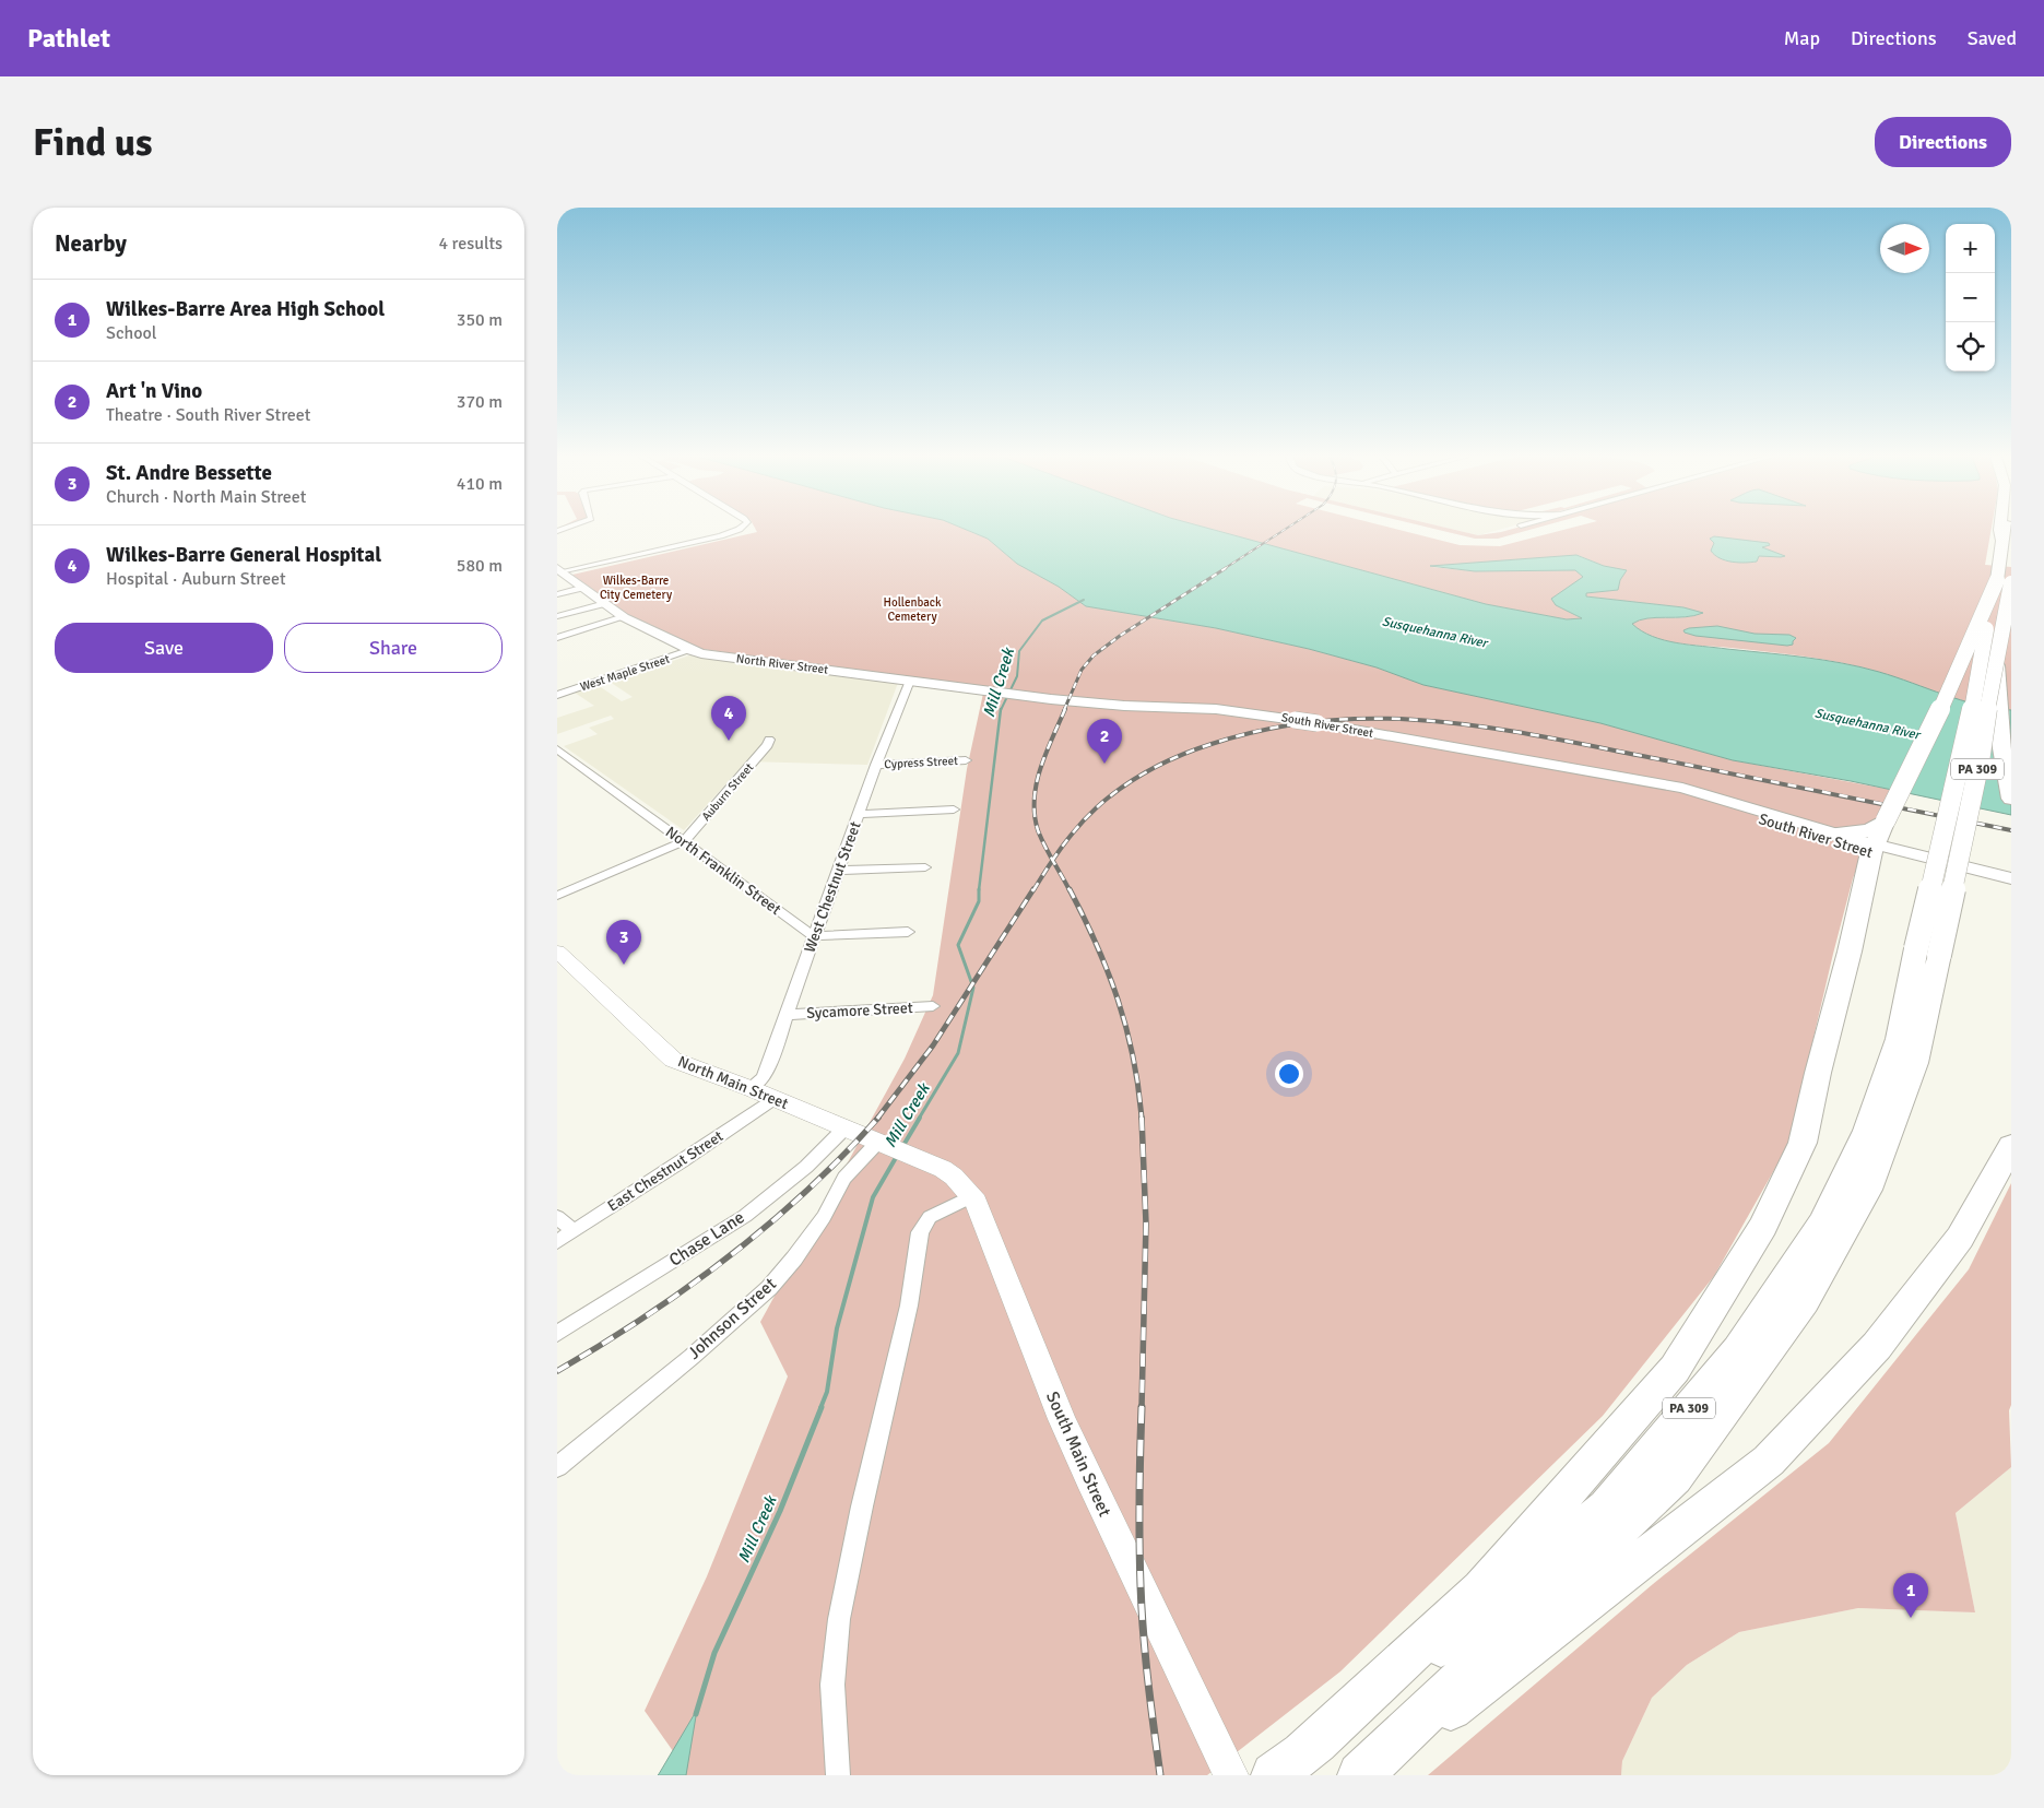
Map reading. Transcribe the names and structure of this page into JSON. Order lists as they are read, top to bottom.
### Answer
{
  "streets": {
    "highway": ["PA 309"],
    "main road": [
      "North River Street",
      "South River Street",
      "North Main Street",
      "South Main Street"
    ],
    "street": [
      "West Maple Street",
      "Cypress Street",
      "Auburn Street",
      "North Franklin Street",
      "West Chestnut Street",
      "Sycamore Street",
      "East Chestnut Street",
      "Chase Lane",
      "Johnson Street"
    ]
  },
  "crossings": [
    ["North River Street", "West Maple Street"],
    ["North River Street", "South River Street"],
    ["North River Street", "West Chestnut Street"],
    ["Cypress Street", "West Chestnut Street"],
    ["Auburn Street", "North Franklin Street"],
    ["North Franklin Street", "West Chestnut Street"],
    ["West Chestnut Street", "Sycamore Street"],
    ["West Chestnut Street", "North Main Street"],
    ["North Main Street", "East Chestnut Street"],
    ["North Main Street", "Chase Lane"],
    ["North Main Street", "Johnson Street"],
    ["North Main Street", "South Main Street"]
  ],
  "water": ["Susquehanna River", "Mill Creek"],
  "parks": ["Wilkes-Barre City Cemetery", "Hollenback Cemetery"],
  "north": "right",
  "page": {
    "header": "Pathlet",
    "nav": ["Map", "Directions", "Saved"],
    "buttons": [
      "Directions",
      ["Save", "Share"]
    ],
    "title": "Find us",
    "heading": ["Nearby", "4 results"],
    "map_buttons": ["+", "−"],
    "list": [
      {
        "mark": "1",
        "name": "Wilkes-Barre Area High School",
        "note": "School",
        "value": "350 m"
      },
      {
        "mark": "2",
        "name": "Art 'n Vino",
        "note": "Theatre · South River Street",
        "value": "370 m"
      },
      {
        "mark": "3",
        "name": "St. Andre Bessette",
        "note": "Church · North Main Street",
        "value": "410 m"
      },
      {
        "mark": "4",
        "name": "Wilkes-Barre General Hospital",
        "note": "Hospital · Auburn Street",
        "value": "580 m"
      }
    ],
    "pins": [
      "4",
      "2",
      "3",
      "1"
    ]
  }
}
